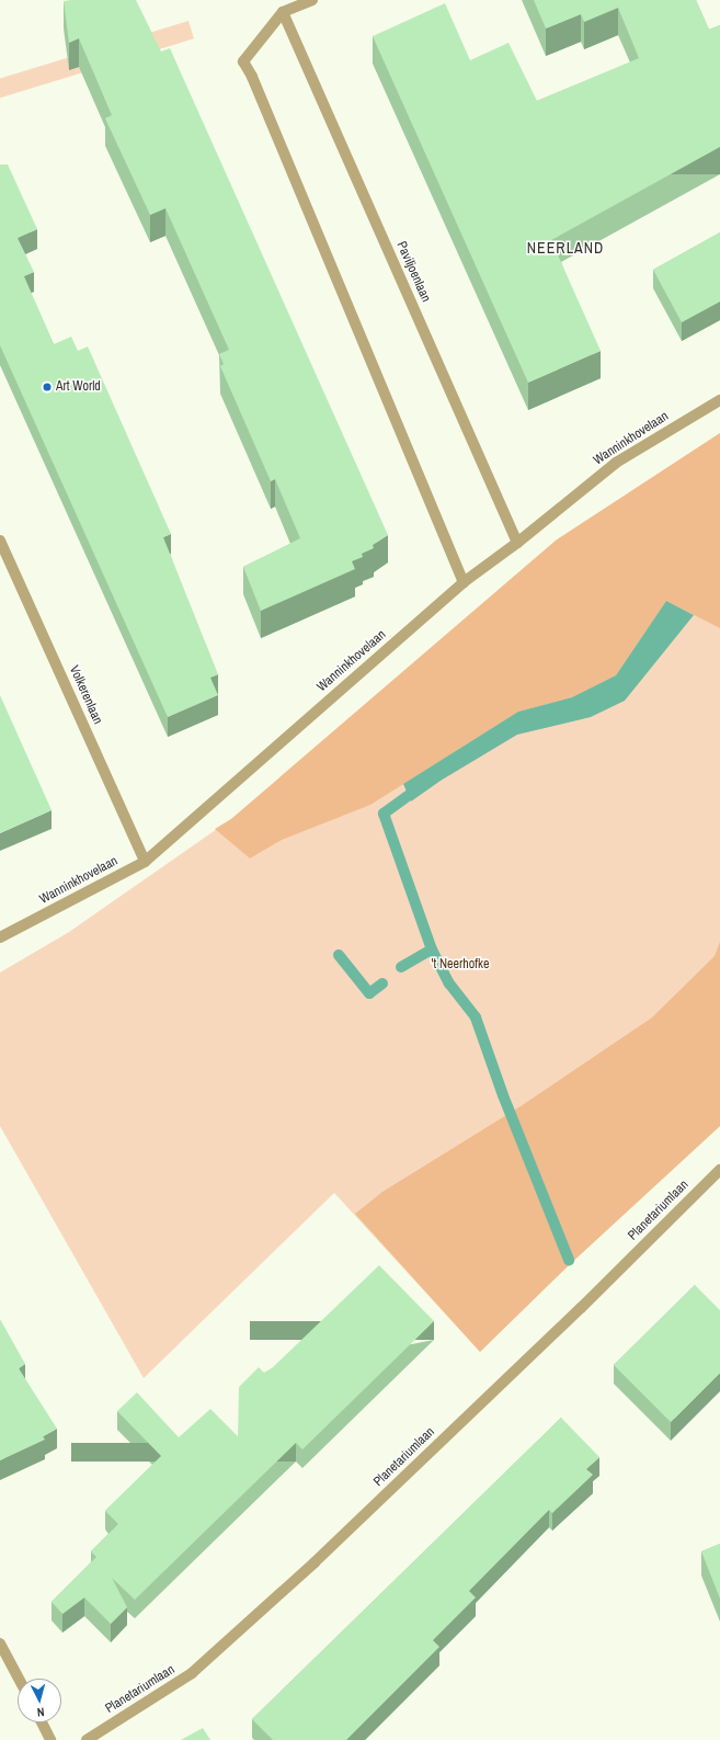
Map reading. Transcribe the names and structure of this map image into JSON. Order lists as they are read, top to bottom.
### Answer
{
  "streets": {
    "street": [
      "Paviljoenlaan",
      "Wanninkhovelaan",
      "Volkerenlaan",
      "Planetariumlaan"
    ]
  },
  "crossings": [
    ["Paviljoenlaan", "Wanninkhovelaan"],
    ["Wanninkhovelaan", "Volkerenlaan"]
  ],
  "districts": ["NEERLAND"],
  "parks": ["'t Neerhofke"],
  "places": ["Art World"],
  "north": "bottom"
}
